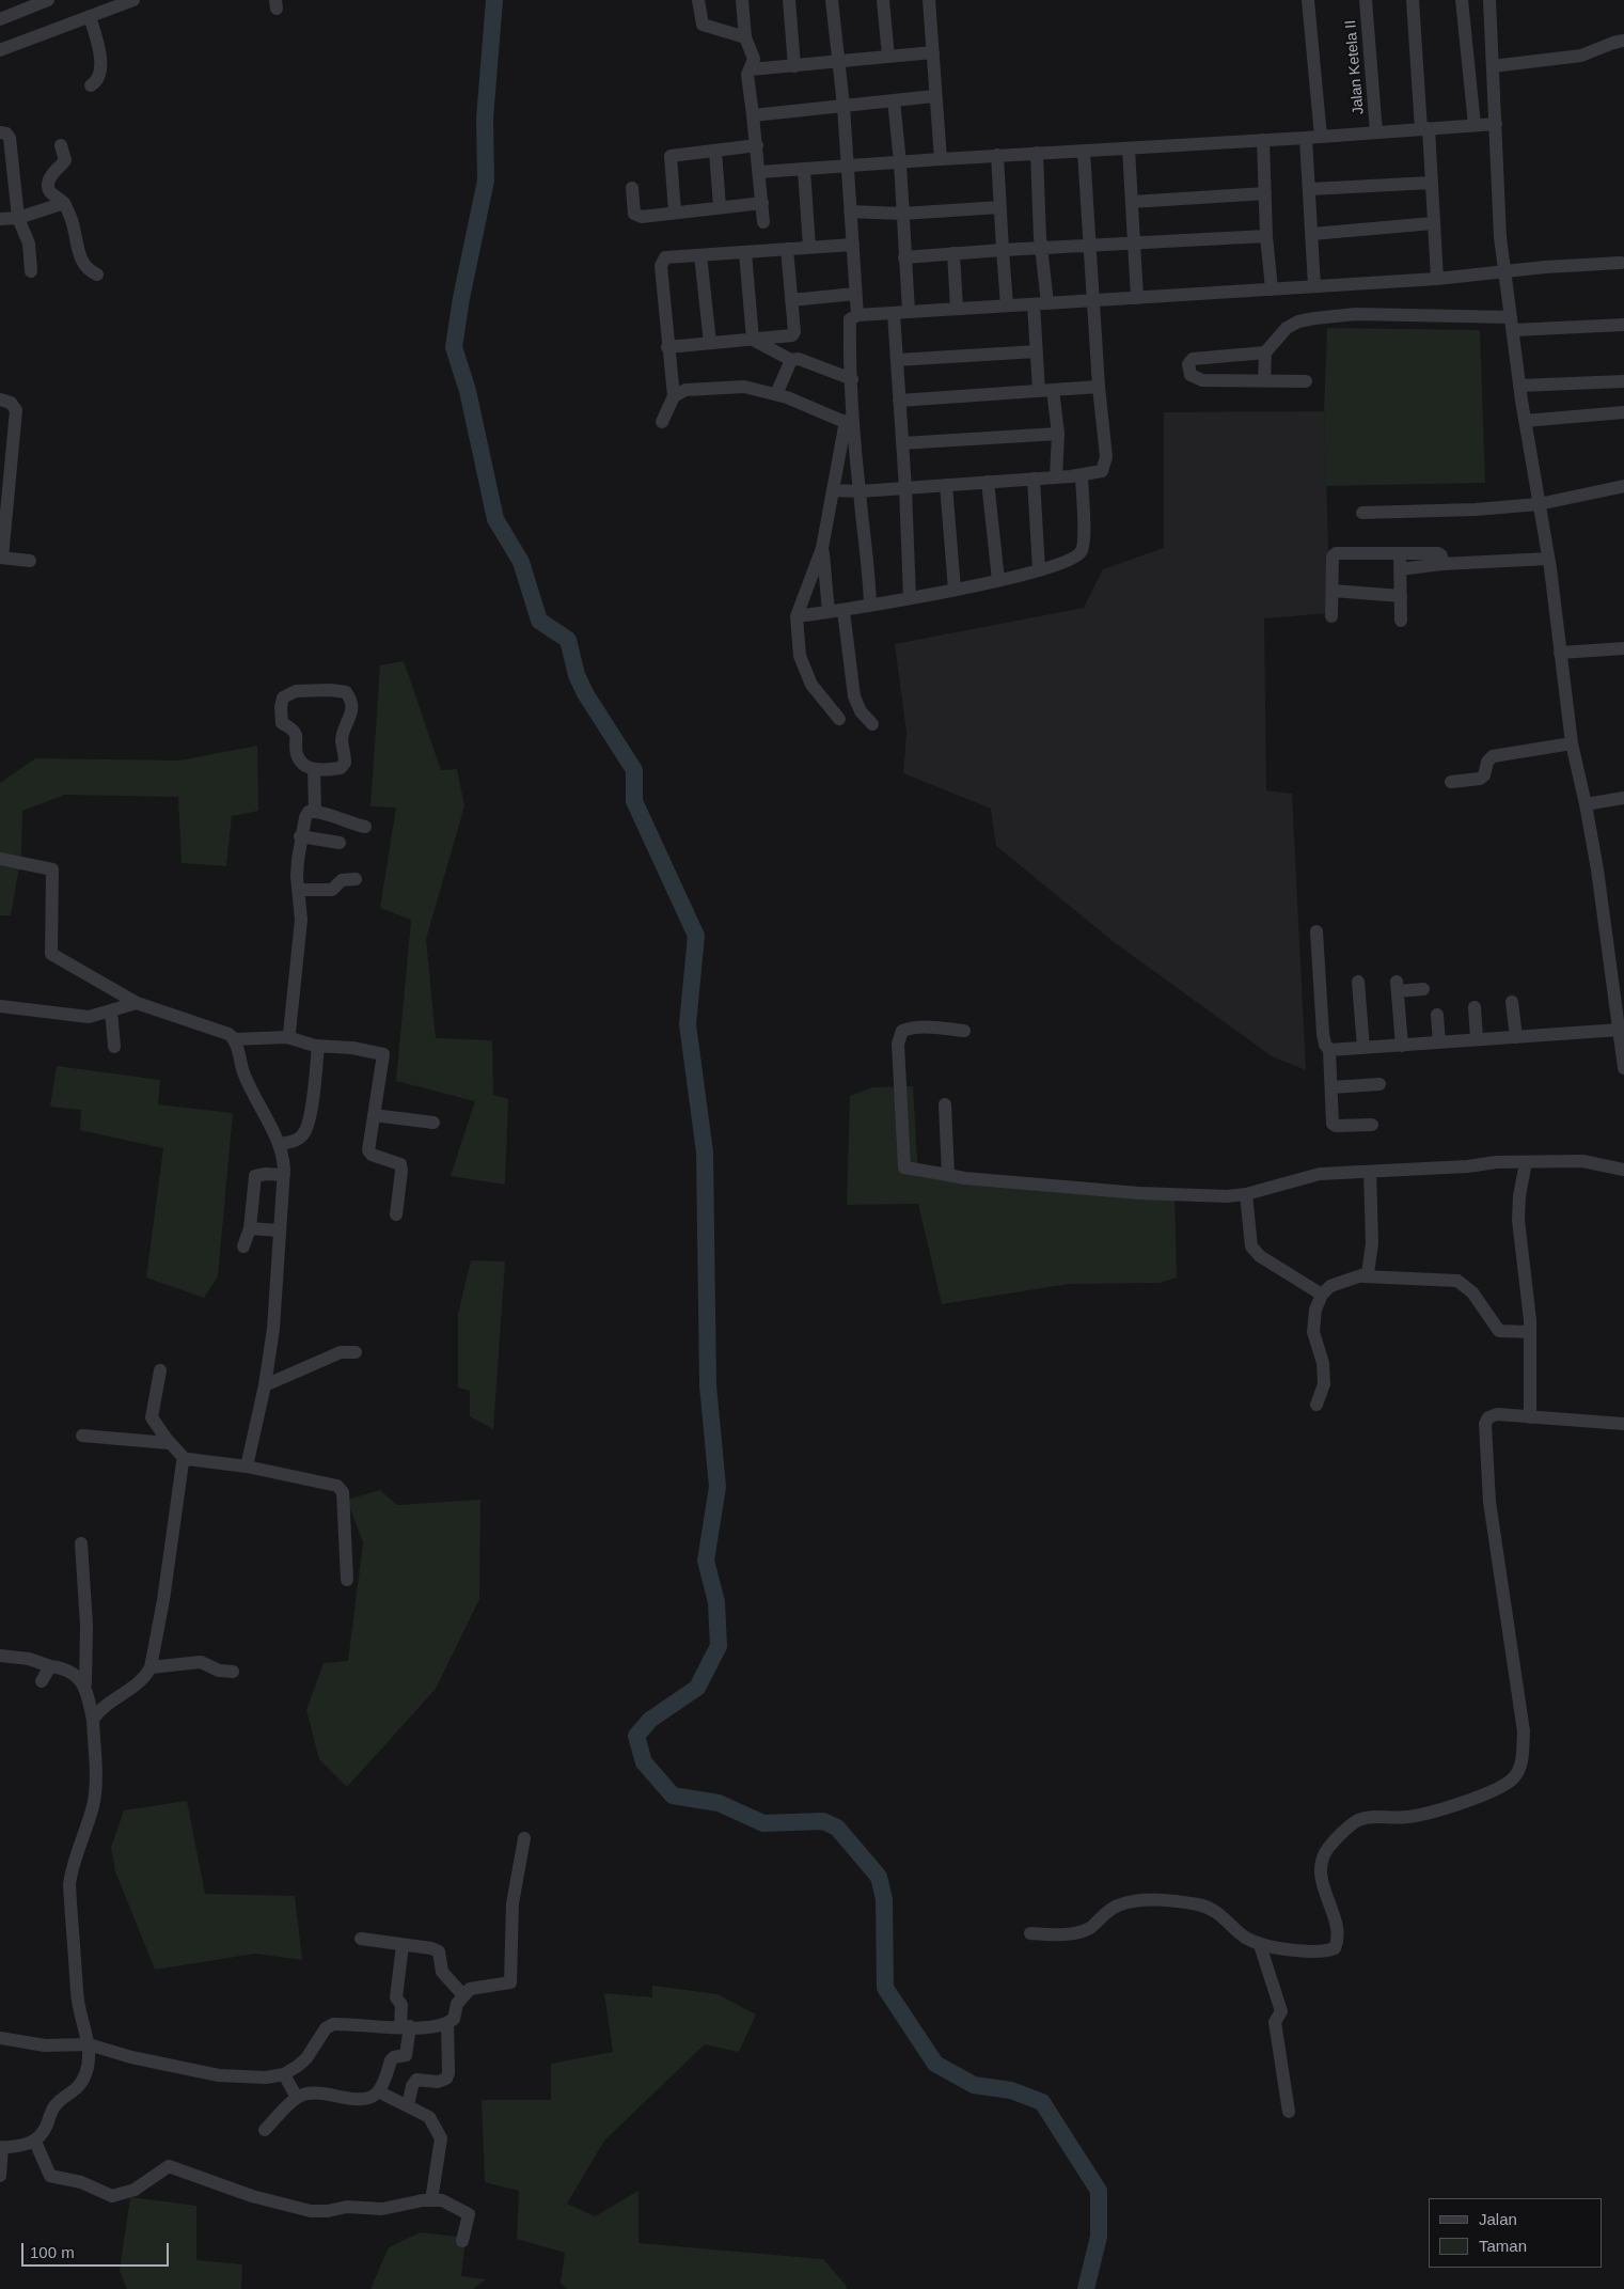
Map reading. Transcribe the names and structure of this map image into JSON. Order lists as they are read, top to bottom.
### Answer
{
  "streets": {
    "street": ["Jalan Ketela II"]
  },
  "legend": ["Jalan", "Taman"],
  "scale_bar": "100 m"
}
